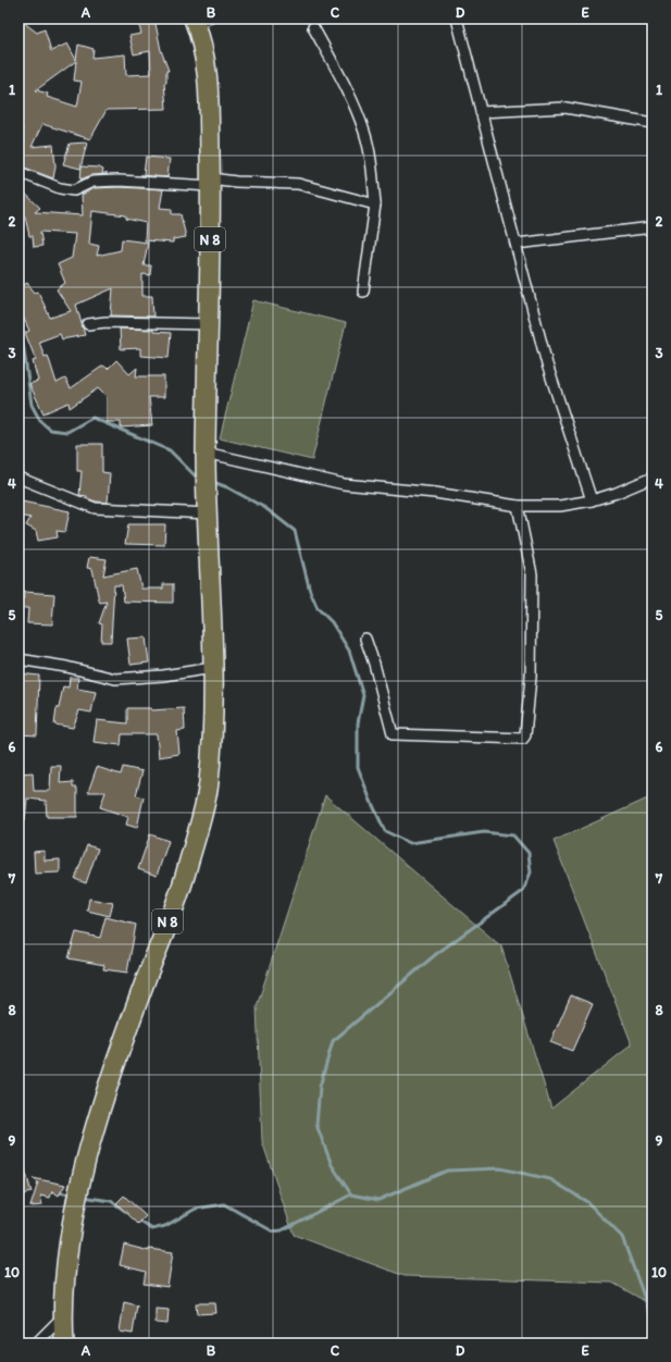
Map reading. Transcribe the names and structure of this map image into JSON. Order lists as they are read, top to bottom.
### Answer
{
  "streets": {
    "highway": ["N 8"]
  },
  "grid": {
    "columns": [
      "A",
      "B",
      "C",
      "D",
      "E"
    ],
    "rows": [
      "1",
      "2",
      "3",
      "4",
      "5",
      "6",
      "7",
      "8",
      "9",
      "10"
    ]
  }
}
